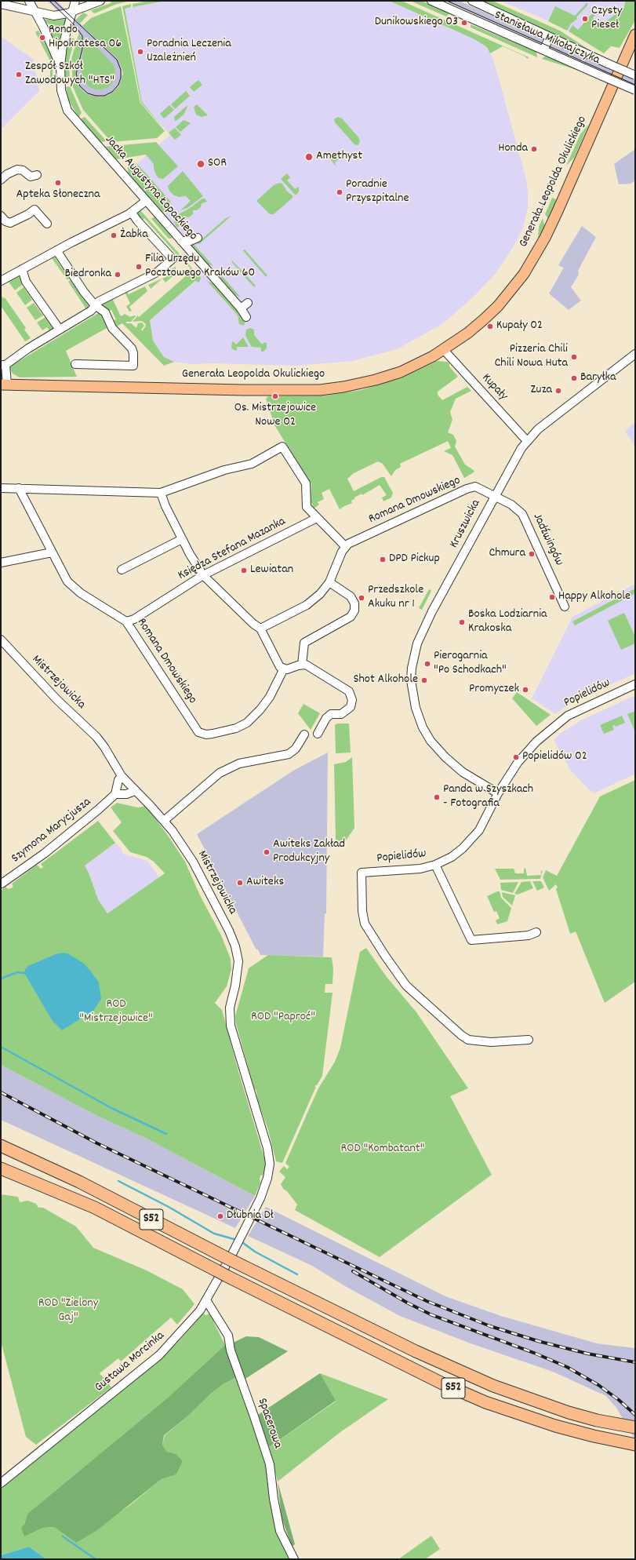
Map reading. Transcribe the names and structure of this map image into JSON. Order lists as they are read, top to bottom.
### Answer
{
  "streets": {
    "highway": ["S52"],
    "main road": ["Generała Leopolda Okulickiego"],
    "street": [
      "Stanisława Mikołajczyka",
      "Jacka Augustyna Łopackiego",
      "Kupały",
      "Romana Dmowskiego",
      "Kruszwicka",
      "Jadźwingów",
      "Księdza Stefana Mazanka",
      "Mistrzejowicka",
      "Popielidów",
      "Szymona Marycjusza",
      "Gustawa Morcinka",
      "Spacerowa"
    ]
  },
  "crossings": [
    ["Generała Leopolda Okulickiego", "Kupały"],
    ["Kupały", "Kruszwicka"],
    ["Romana Dmowskiego", "Kruszwicka"],
    ["Romana Dmowskiego", "Jadźwingów"],
    ["Romana Dmowskiego", "Księdza Stefana Mazanka"],
    ["Kruszwicka", "Jadźwingów"],
    ["Kruszwicka", "Popielidów"],
    ["Mistrzejowicka", "Gustawa Morcinka"],
    ["Gustawa Morcinka", "Spacerowa"]
  ],
  "parks": [
    "ROD \"Mistrzejowice\"",
    "ROD \"Paproć\"",
    "ROD \"Kombatant\"",
    "ROD \"Zielony Gaj\""
  ],
  "places": [
    "Czysty Pieseł",
    "Dunikowskiego 03",
    "Rondo Hipokratesa 06",
    "Poradnia Leczenia Uzależnień",
    "Zespół Szkół Zawodowych \"HTS\"",
    "Honda",
    "Amethyst",
    "SOR",
    "Apteka Słoneczna",
    "Poradnie Przyszpitalne",
    "Żabka",
    "Filia Urzędu Pocztowego Kraków 60",
    "Biedronka",
    "Kupały 02",
    "Pizzeria Chili Chili Nowa Huta",
    "Baryłka",
    "Zuza",
    "Os. Mistrzejowice Nowe 02",
    "Chmura",
    "DPD Pickup",
    "Lewiatan",
    "Happy Alkohole",
    "Przedszkole Akuku nr 1",
    "Boska Lodziarnia Krakoska",
    "Pierogarnia \"Po Schodkach\"",
    "Shot Alkohole",
    "Promyczek",
    "Popielidów 02",
    "Panda w Szyszkach - Fotografia",
    "Awiteks Zakład Produkcyjny",
    "Awiteks",
    "Dłubnia Dł"
  ]
}
